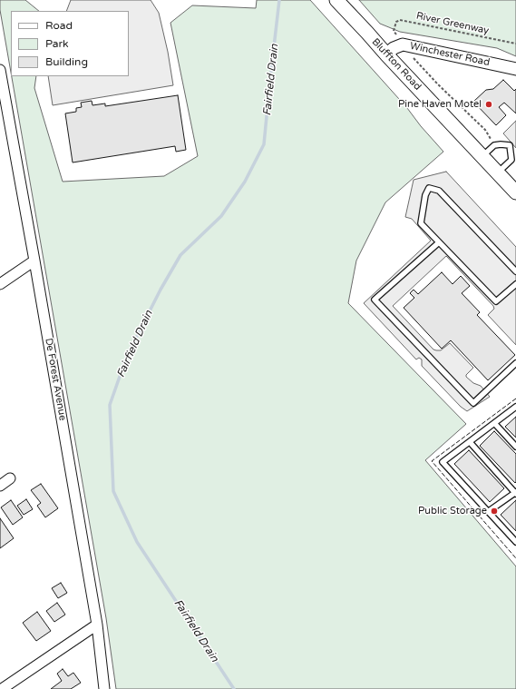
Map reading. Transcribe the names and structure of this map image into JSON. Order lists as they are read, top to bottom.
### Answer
{
  "streets": {
    "main road": ["Bluffton Road"],
    "street": ["Winchester Road", "De Forest Avenue"],
    "path": ["River Greenway"]
  },
  "crossings": [
    ["Winchester Road", "Bluffton Road"]
  ],
  "water": ["Fairfield Drain"],
  "places": ["Pine Haven Motel", "Public Storage"],
  "legend": ["Road", "Park", "Building"]
}
